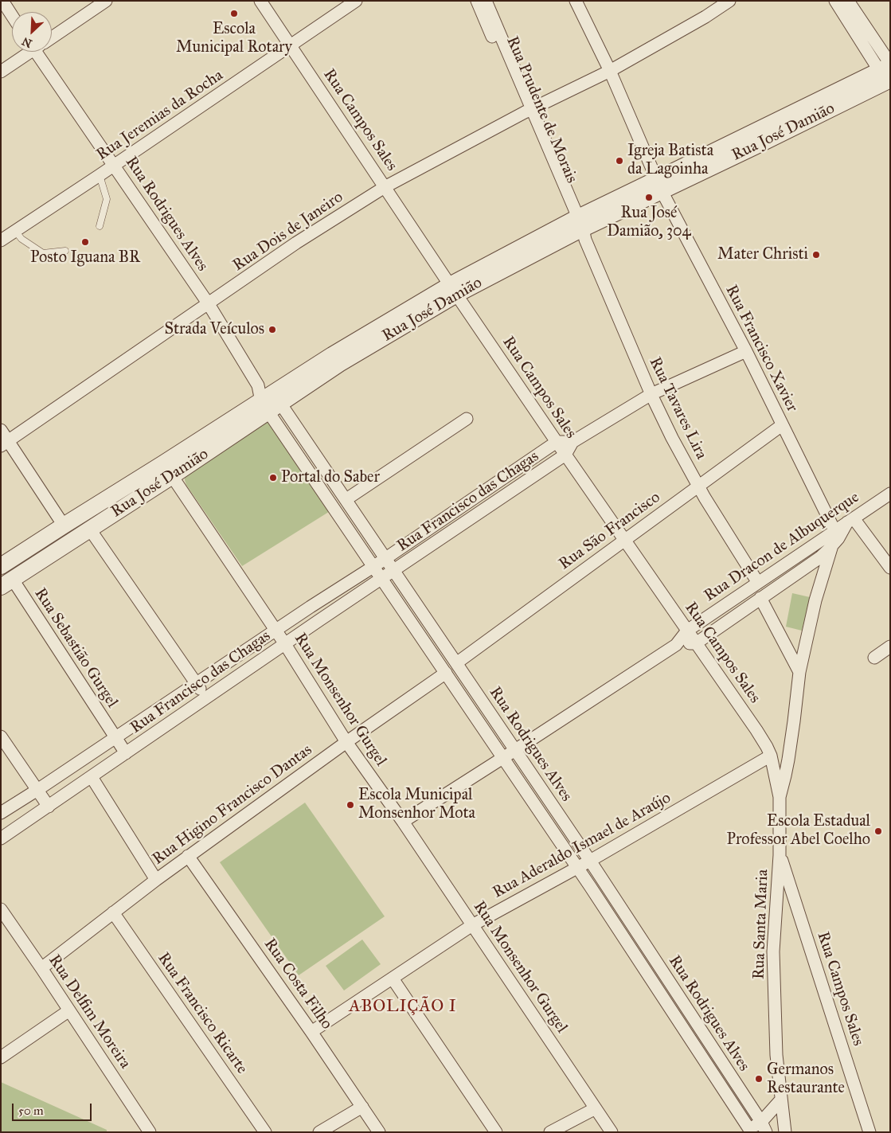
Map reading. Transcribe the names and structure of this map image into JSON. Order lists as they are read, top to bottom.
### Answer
{
  "streets": {
    "street": [
      "Rua Prudente de Morais",
      "Rua Jeremias da Rocha",
      "Rua Campos Sales",
      "Rua José Damião",
      "Rua Rodrigues Alves",
      "Rua Dois de Janeiro",
      "Rua Francisco Xavier",
      "Rua Tavares Lira",
      "Rua Francisco das Chagas",
      "Rua São Francisco",
      "Rua Dracon de Albuquerque",
      "Rua Sebastião Gurgel",
      "Rua Monsenhor Gurgel",
      "Rua Higino Francisco Dantas",
      "Rua Aderaldo Ismael de Araújo",
      "Rua Santa Maria",
      "Rua Costa Filho",
      "Rua Delfim Moreira",
      "Rua Francisco Ricarte"
    ]
  },
  "crossings": [
    ["Rua Prudente de Morais", "Rua José Damião"],
    ["Rua Prudente de Morais", "Rua Dois de Janeiro"],
    ["Rua Prudente de Morais", "Rua Tavares Lira"],
    ["Rua Jeremias da Rocha", "Rua Campos Sales"],
    ["Rua Jeremias da Rocha", "Rua Rodrigues Alves"],
    ["Rua Campos Sales", "Rua José Damião"],
    ["Rua Campos Sales", "Rua Dois de Janeiro"],
    ["Rua Campos Sales", "Rua Francisco das Chagas"],
    ["Rua Campos Sales", "Rua São Francisco"],
    ["Rua Campos Sales", "Rua Dracon de Albuquerque"],
    ["Rua Campos Sales", "Rua Aderaldo Ismael de Araújo"],
    ["Rua Campos Sales", "Rua Santa Maria"],
    ["Rua José Damião", "Rua Rodrigues Alves"],
    ["Rua José Damião", "Rua Francisco Xavier"],
    ["Rua José Damião", "Rua Tavares Lira"],
    ["Rua José Damião", "Rua Sebastião Gurgel"],
    ["Rua José Damião", "Rua Monsenhor Gurgel"],
    ["Rua Rodrigues Alves", "Rua Dois de Janeiro"],
    ["Rua Rodrigues Alves", "Rua Francisco das Chagas"],
    ["Rua Rodrigues Alves", "Rua São Francisco"],
    ["Rua Rodrigues Alves", "Rua Dracon de Albuquerque"],
    ["Rua Rodrigues Alves", "Rua Higino Francisco Dantas"],
    ["Rua Rodrigues Alves", "Rua Aderaldo Ismael de Araújo"],
    ["Rua Dois de Janeiro", "Rua Francisco Xavier"],
    ["Rua Francisco Xavier", "Rua Francisco das Chagas"],
    ["Rua Francisco Xavier", "Rua São Francisco"],
    ["Rua Francisco Xavier", "Rua Dracon de Albuquerque"],
    ["Rua Francisco Xavier", "Rua Santa Maria"],
    ["Rua Tavares Lira", "Rua Francisco das Chagas"],
    ["Rua Tavares Lira", "Rua São Francisco"],
    ["Rua Tavares Lira", "Rua Dracon de Albuquerque"],
    ["Rua Francisco das Chagas", "Rua Sebastião Gurgel"],
    ["Rua Francisco das Chagas", "Rua Monsenhor Gurgel"],
    ["Rua Dracon de Albuquerque", "Rua Monsenhor Gurgel"],
    ["Rua Dracon de Albuquerque", "Rua Santa Maria"],
    ["Rua Monsenhor Gurgel", "Rua Higino Francisco Dantas"],
    ["Rua Monsenhor Gurgel", "Rua Aderaldo Ismael de Araújo"],
    ["Rua Higino Francisco Dantas", "Rua Costa Filho"],
    ["Rua Higino Francisco Dantas", "Rua Delfim Moreira"],
    ["Rua Higino Francisco Dantas", "Rua Francisco Ricarte"],
    ["Rua Aderaldo Ismael de Araújo", "Rua Costa Filho"]
  ],
  "districts": ["ABOLIÇÃO I"],
  "places": [
    "Escola Municipal Rotary",
    "Igreja Batista da Lagoinha",
    "Rua José Damião, 304",
    "Posto Iguana BR",
    "Mater Christi",
    "Strada Veículos",
    "Portal do Saber",
    "Escola Municipal Monsenhor Mota",
    "Escola Estadual Professor Abel Coelho",
    "Germanos Restaurante"
  ],
  "scale_bar": "50 m",
  "north": "bottom left"
}
